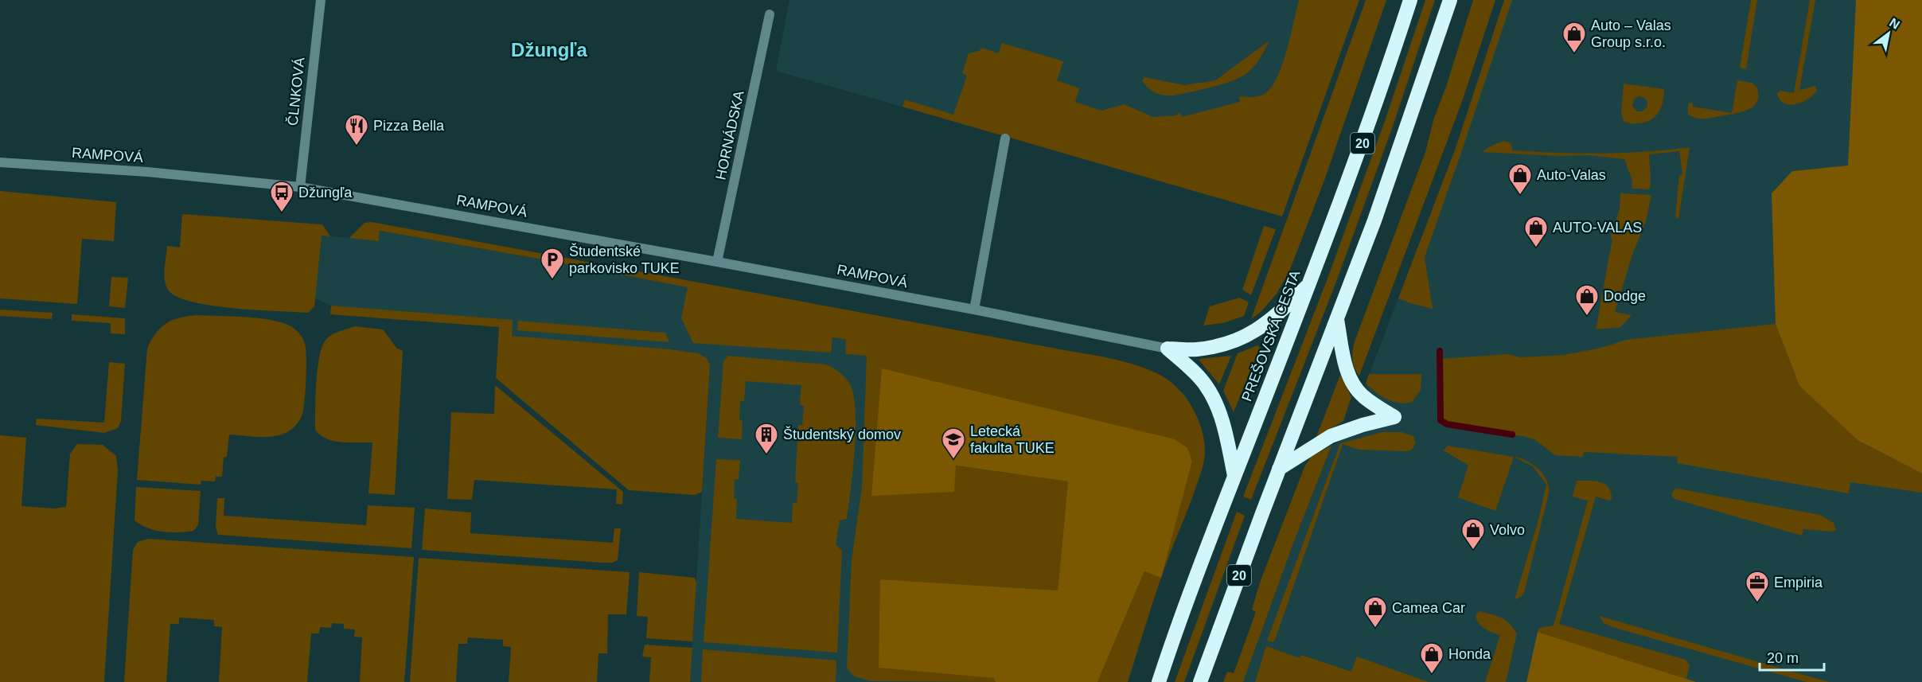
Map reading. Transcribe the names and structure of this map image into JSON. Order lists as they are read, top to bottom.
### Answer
{
  "streets": {
    "highway": ["20", "PREŠOVSKÁ CESTA"],
    "street": ["ČLNKOVÁ", "HORNÁDSKA", "RAMPOVÁ"]
  },
  "crossings": [
    ["ČLNKOVÁ", "RAMPOVÁ"],
    ["HORNÁDSKA", "RAMPOVÁ"]
  ],
  "districts": ["Džungľa"],
  "places": {
    "shop": [
      "Auto – Valas Group s.r.o.",
      "Auto-Valas",
      "AUTO-VALAS",
      "Dodge",
      "Volvo",
      "Camea Car",
      "Honda"
    ],
    "restaurant": ["Pizza Bella"],
    "bus stop": ["Džungľa"],
    "parking": ["Študentské parkovisko TUKE"],
    "building": ["Študentský domov"],
    "school or university": ["Letecká fakulta TUKE"],
    "office": ["Empiria"]
  },
  "scale_bar": "20 m",
  "north": "top right"
}
